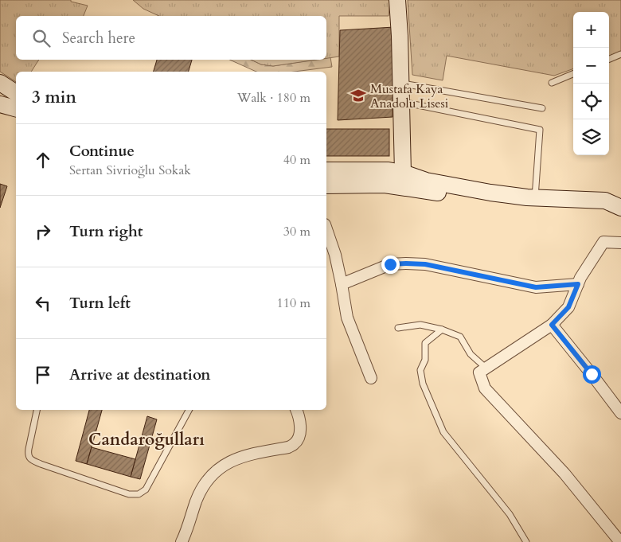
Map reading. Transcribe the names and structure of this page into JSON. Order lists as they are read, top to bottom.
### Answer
{
  "districts": ["Candaroğulları"],
  "places": {
    "school or university": ["Mustafa Kaya Anadolu Lisesi"]
  },
  "page": {
    "map_buttons": ["+", "−"],
    "search": "Search here",
    "heading": ["3 min", "Walk · 180 m"],
    "list": [
      ["Continue", "Sertan Sivrioğlu Sokak", "40 m"],
      ["Turn right", "30 m"],
      ["Turn left", "110 m"],
      "Arrive at destination"
    ]
  }
}
